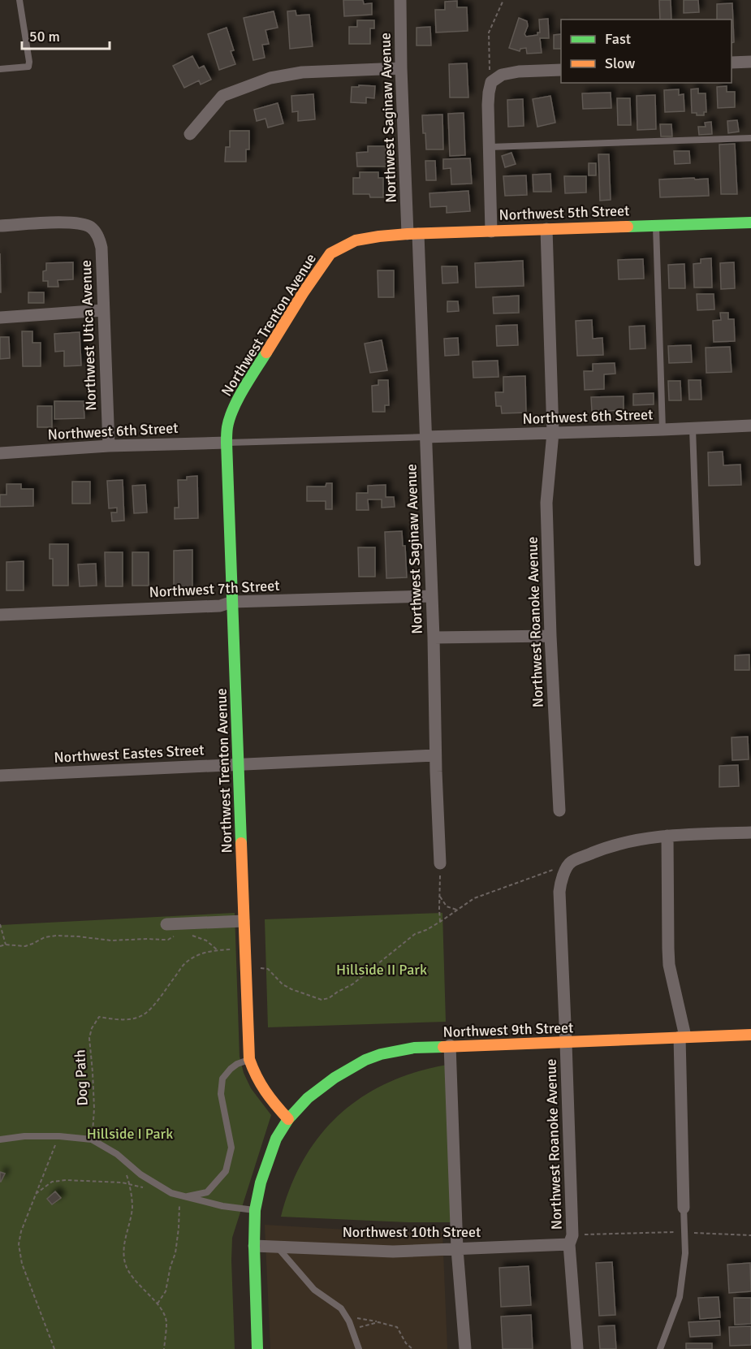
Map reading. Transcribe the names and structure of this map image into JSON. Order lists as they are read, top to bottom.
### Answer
{
  "streets": {
    "street": [
      "Northwest Saginaw Avenue",
      "Northwest 5th Street",
      "Northwest Trenton Avenue",
      "Northwest Utica Avenue",
      "Northwest 6th Street",
      "Northwest 7th Street",
      "Northwest Roanoke Avenue",
      "Northwest Eastes Street",
      "Northwest 9th Street",
      "Northwest 10th Street"
    ],
    "path": ["Dog Path"]
  },
  "crossings": [
    ["Northwest Saginaw Avenue", "Northwest 5th Street"],
    ["Northwest Saginaw Avenue", "Northwest 6th Street"],
    ["Northwest Saginaw Avenue", "Northwest 7th Street"],
    ["Northwest Saginaw Avenue", "Northwest Eastes Street"],
    ["Northwest 5th Street", "Northwest Trenton Avenue"],
    ["Northwest 5th Street", "Northwest Roanoke Avenue"],
    ["Northwest Trenton Avenue", "Northwest 6th Street"],
    ["Northwest Trenton Avenue", "Northwest 7th Street"],
    ["Northwest Trenton Avenue", "Northwest Eastes Street"],
    ["Northwest Trenton Avenue", "Northwest 9th Street"],
    ["Northwest Utica Avenue", "Northwest 6th Street"],
    ["Northwest 6th Street", "Northwest Roanoke Avenue"],
    ["Northwest Roanoke Avenue", "Northwest 9th Street"],
    ["Northwest Roanoke Avenue", "Northwest 10th Street"]
  ],
  "parks": ["Hillside II Park", "Hillside I Park"],
  "legend": ["Fast", "Slow"],
  "scale_bar": "50 m"
}
